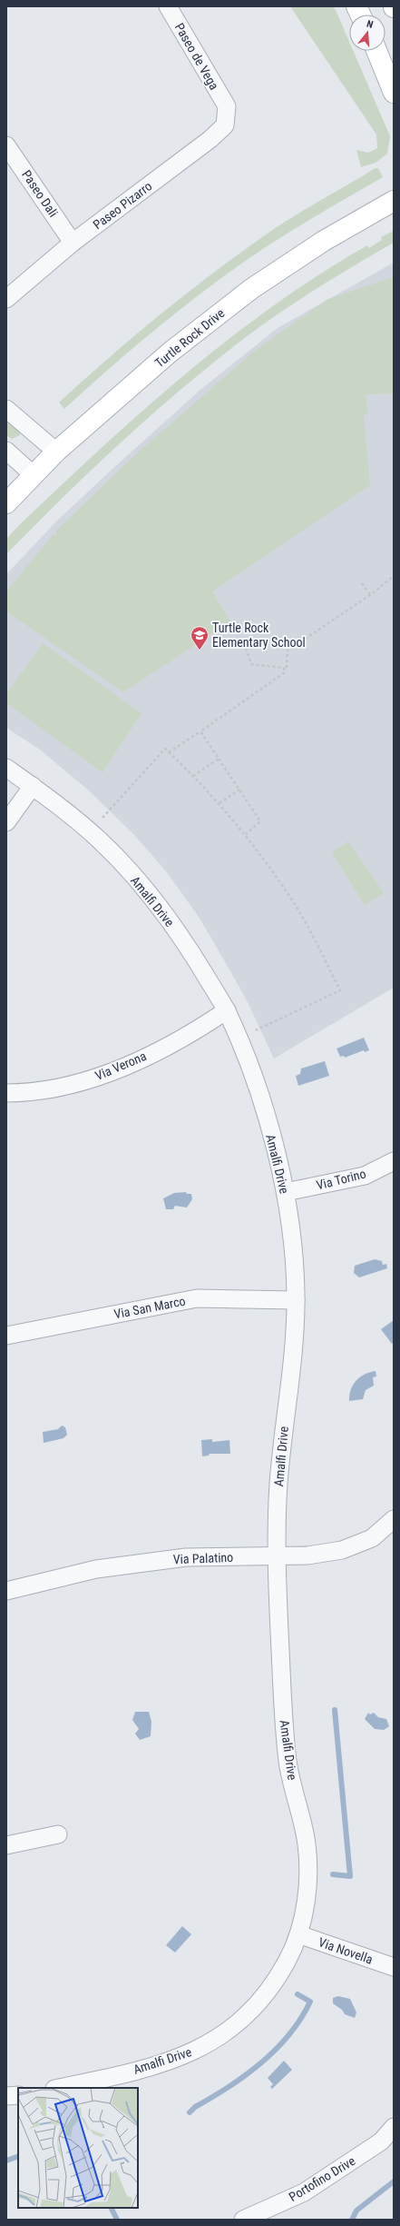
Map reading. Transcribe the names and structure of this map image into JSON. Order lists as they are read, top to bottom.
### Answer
{
  "streets": {
    "street": [
      "Paseo de Vega",
      "Paseo Dali",
      "Paseo Pizarro",
      "Turtle Rock Drive",
      "Amalfi Drive",
      "Via Verona",
      "Via Torino",
      "Via San Marco",
      "Via Palatino",
      "Via Novella",
      "Portofino Drive"
    ]
  },
  "crossings": [
    ["Paseo de Vega", "Paseo Pizarro"],
    ["Paseo Dali", "Paseo Pizarro"],
    ["Amalfi Drive", "Via Verona"],
    ["Amalfi Drive", "Via Torino"],
    ["Amalfi Drive", "Via San Marco"],
    ["Amalfi Drive", "Via Palatino"],
    ["Amalfi Drive", "Via Novella"]
  ],
  "places": {
    "school or university": ["Turtle Rock Elementary School"]
  },
  "north": "top"
}
